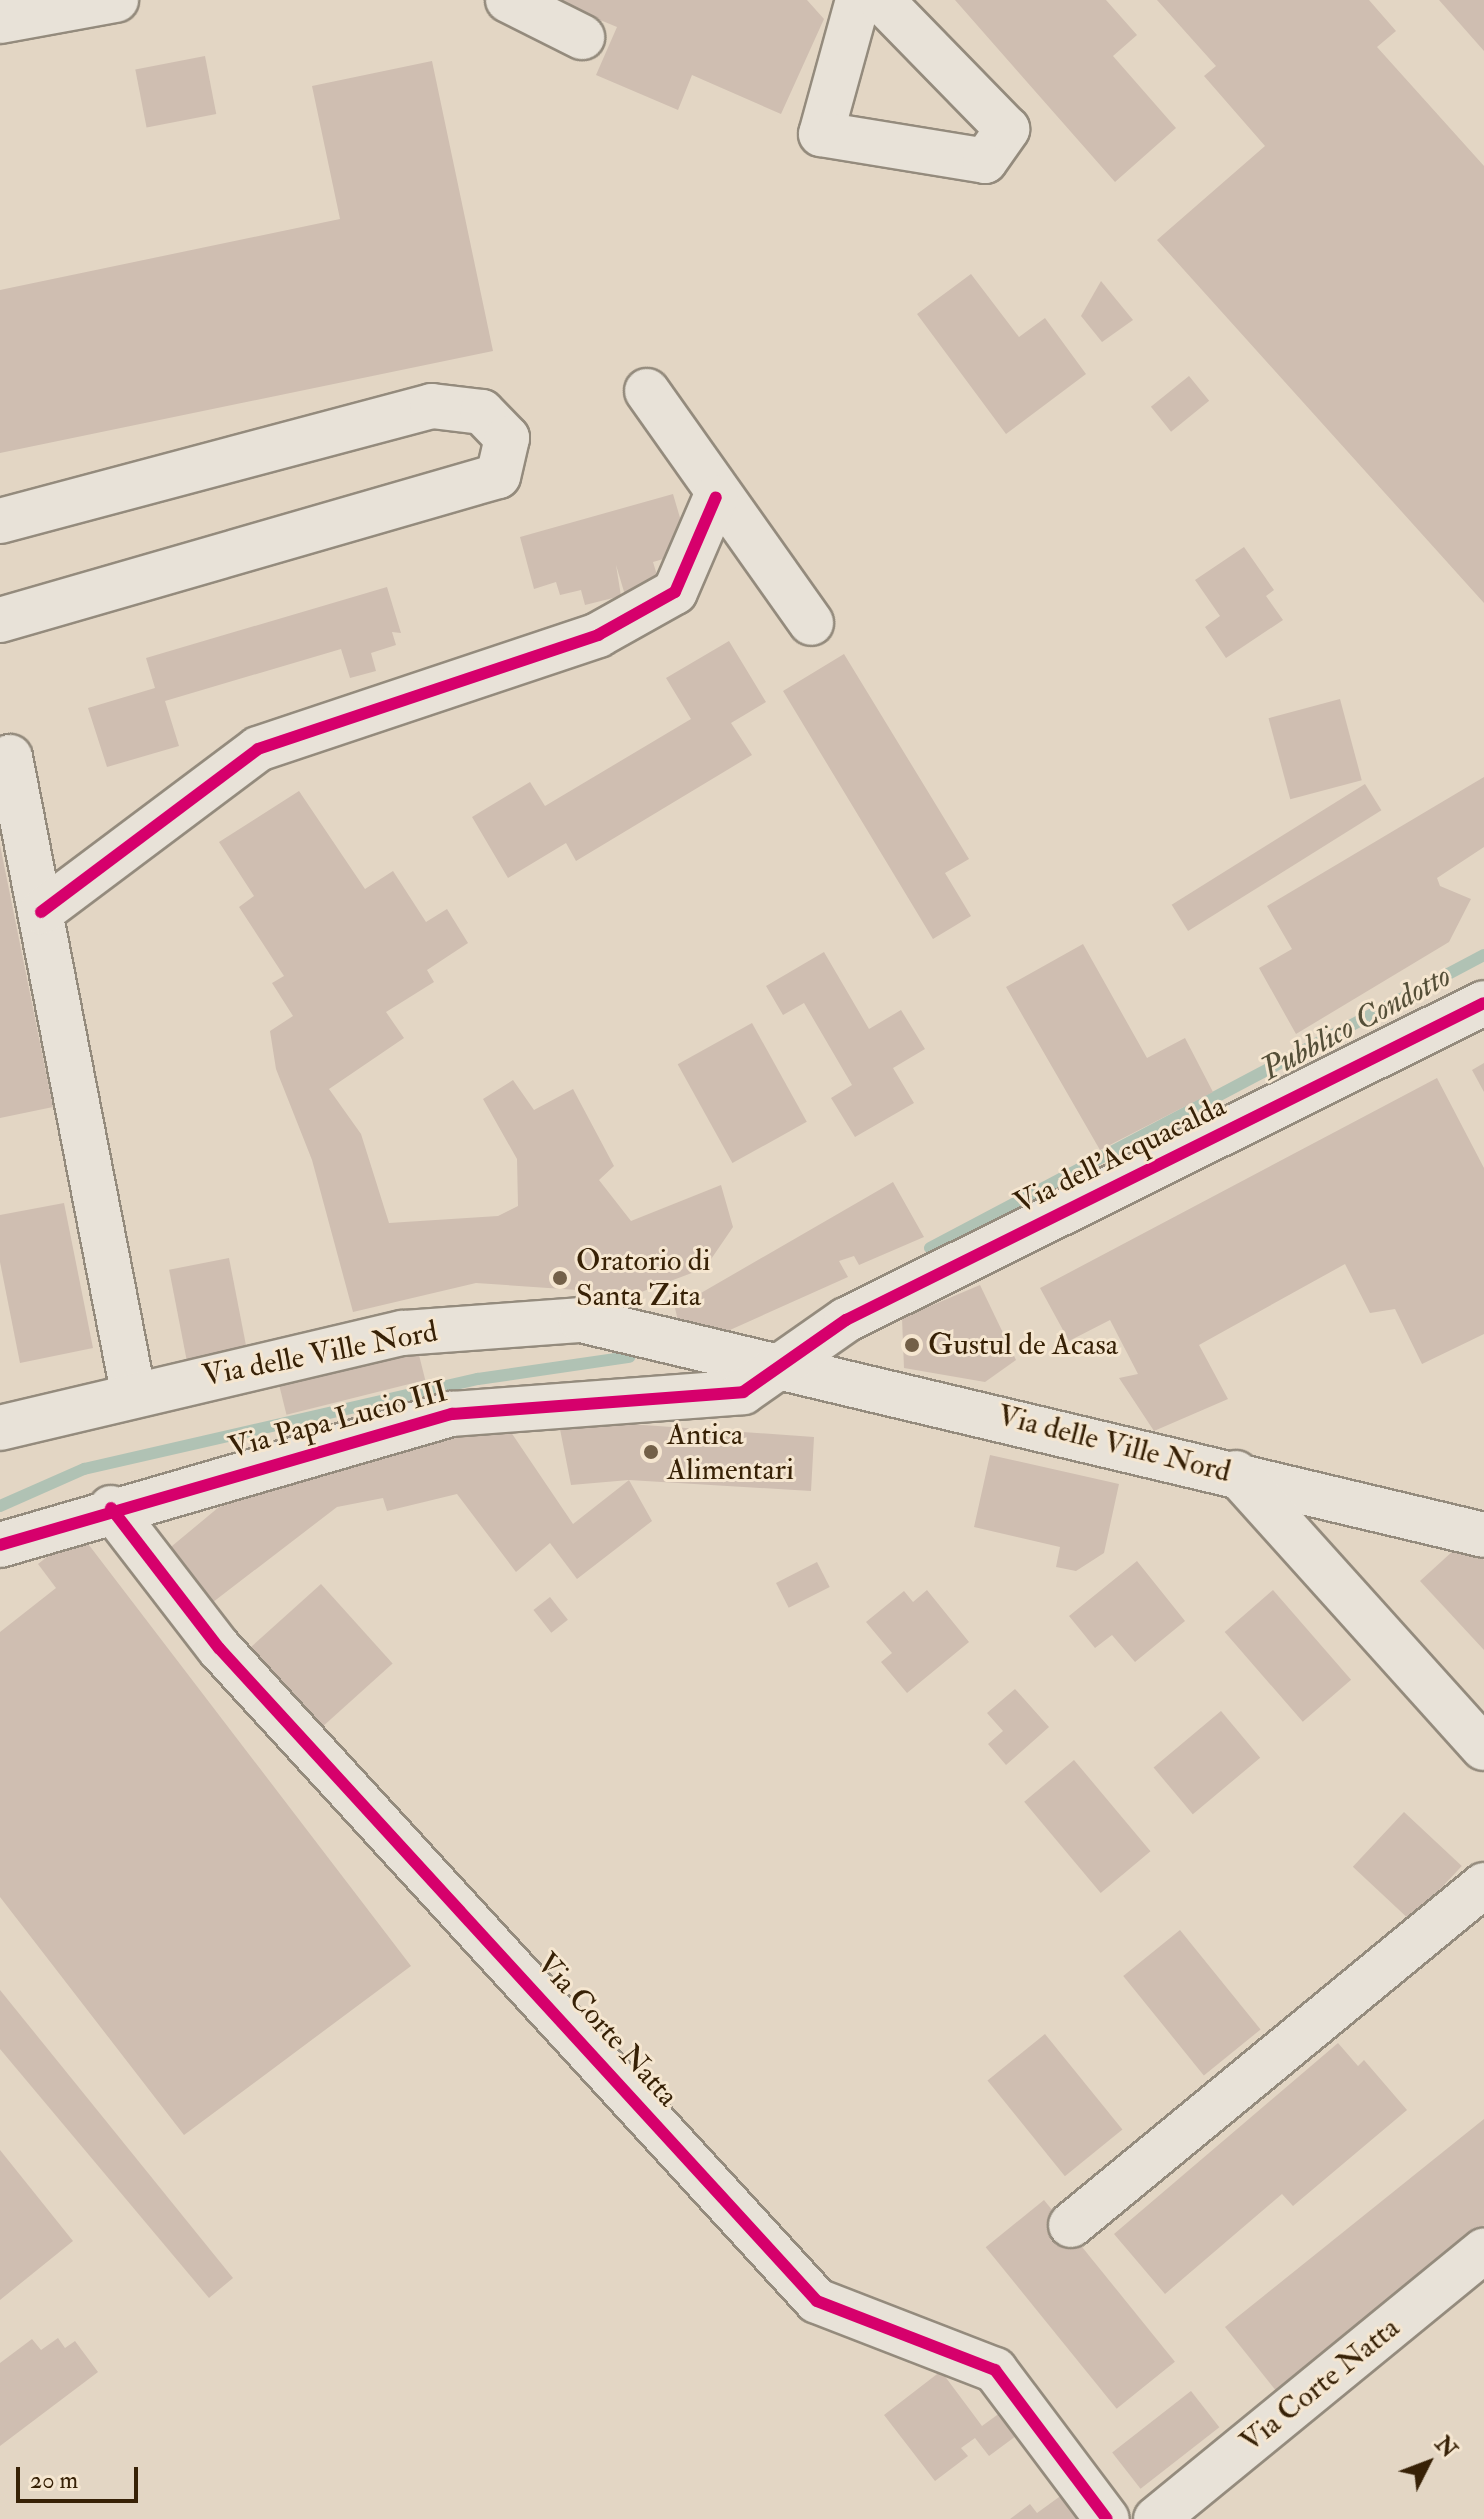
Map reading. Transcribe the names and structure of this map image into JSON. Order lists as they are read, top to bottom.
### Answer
{
  "streets": {
    "street": [
      "Via dell'Acquacalda",
      "Via delle Ville Nord",
      "Via Papa Lucio III",
      "Via Corte Natta"
    ]
  },
  "crossings": [
    ["Via dell'Acquacalda", "Via delle Ville Nord"],
    ["Via dell'Acquacalda", "Via Papa Lucio III"],
    ["Via delle Ville Nord", "Via Papa Lucio III"],
    ["Via Papa Lucio III", "Via Corte Natta"]
  ],
  "water": ["Pubblico Condotto"],
  "places": ["Oratorio di Santa Zita", "Gustul de Acasa", "Antica Alimentari"],
  "scale_bar": "20 m",
  "north": "top right"
}
